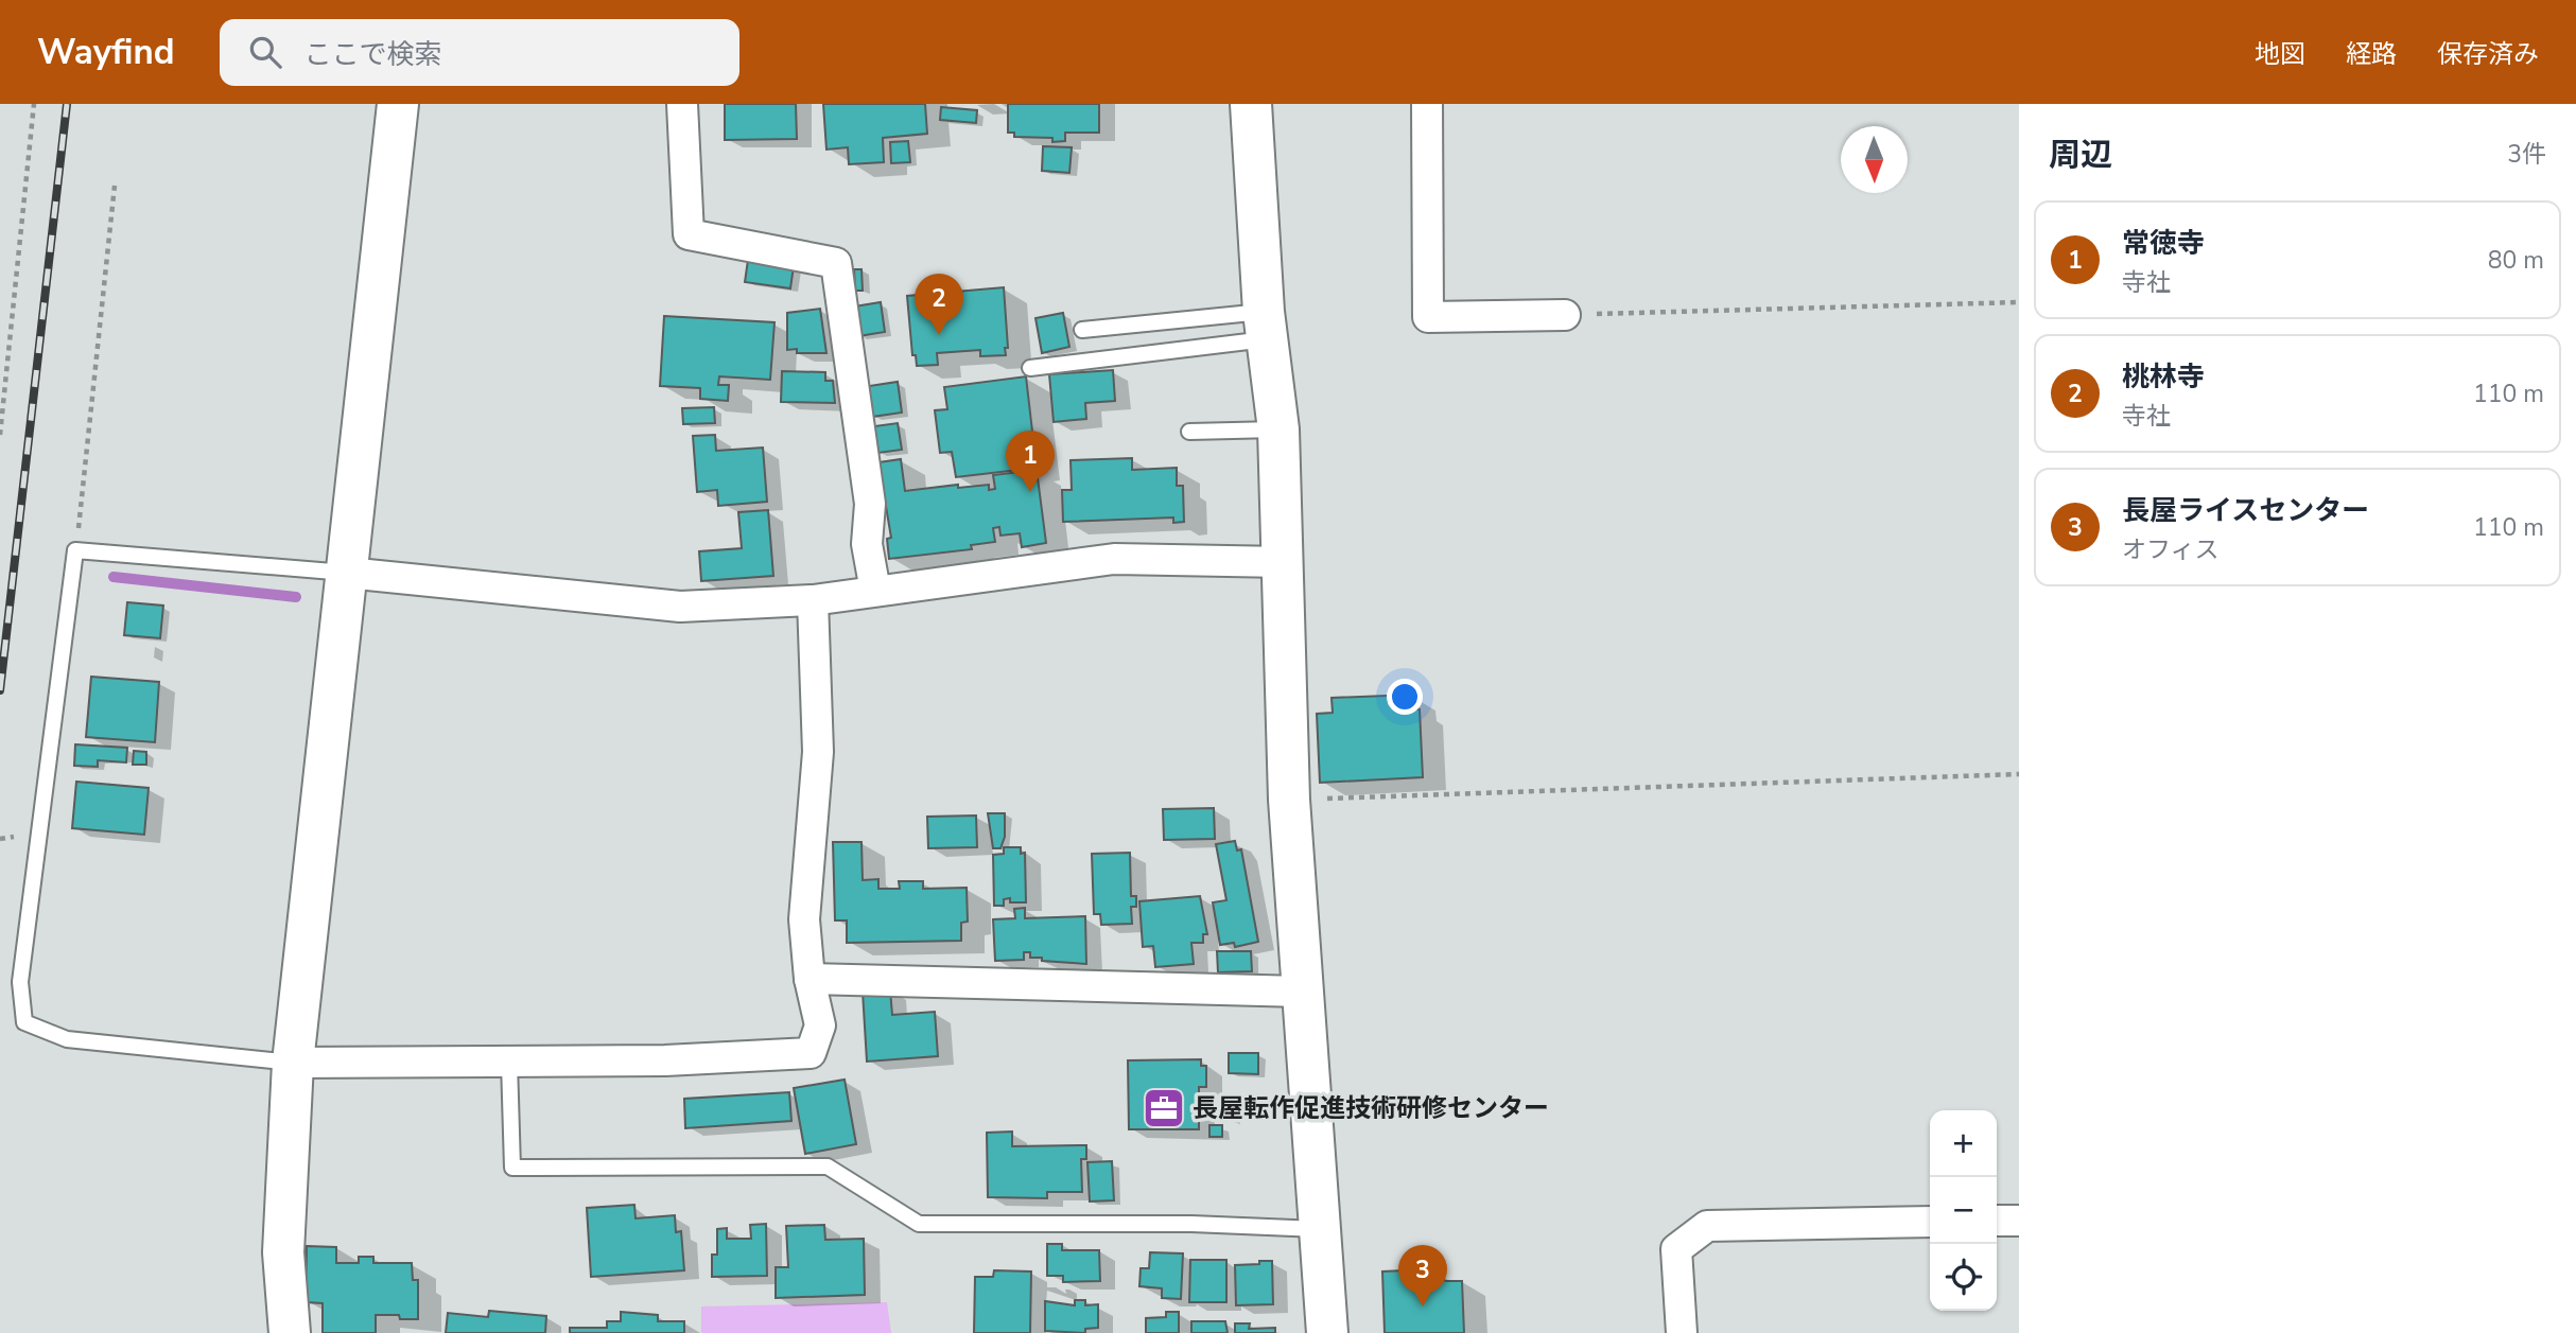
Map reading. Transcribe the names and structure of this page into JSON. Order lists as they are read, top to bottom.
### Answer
{
  "places": {
    "office": ["長屋転作促進技術研修センター"]
  },
  "north": "bottom",
  "page": {
    "header": "Wayfind",
    "search": "ここで検索",
    "nav": ["地図", "経路", "保存済み"],
    "heading": ["周辺", "3件"],
    "list": [
      {
        "mark": "1",
        "name": "常徳寺",
        "note": "寺社",
        "value": "80 m"
      },
      {
        "mark": "2",
        "name": "桃林寺",
        "note": "寺社",
        "value": "110 m"
      },
      {
        "mark": "3",
        "name": "長屋ライスセンター",
        "note": "オフィス",
        "value": "110 m"
      }
    ],
    "pins": ["2", "1", "3"],
    "map_buttons": ["+", "−"]
  }
}
